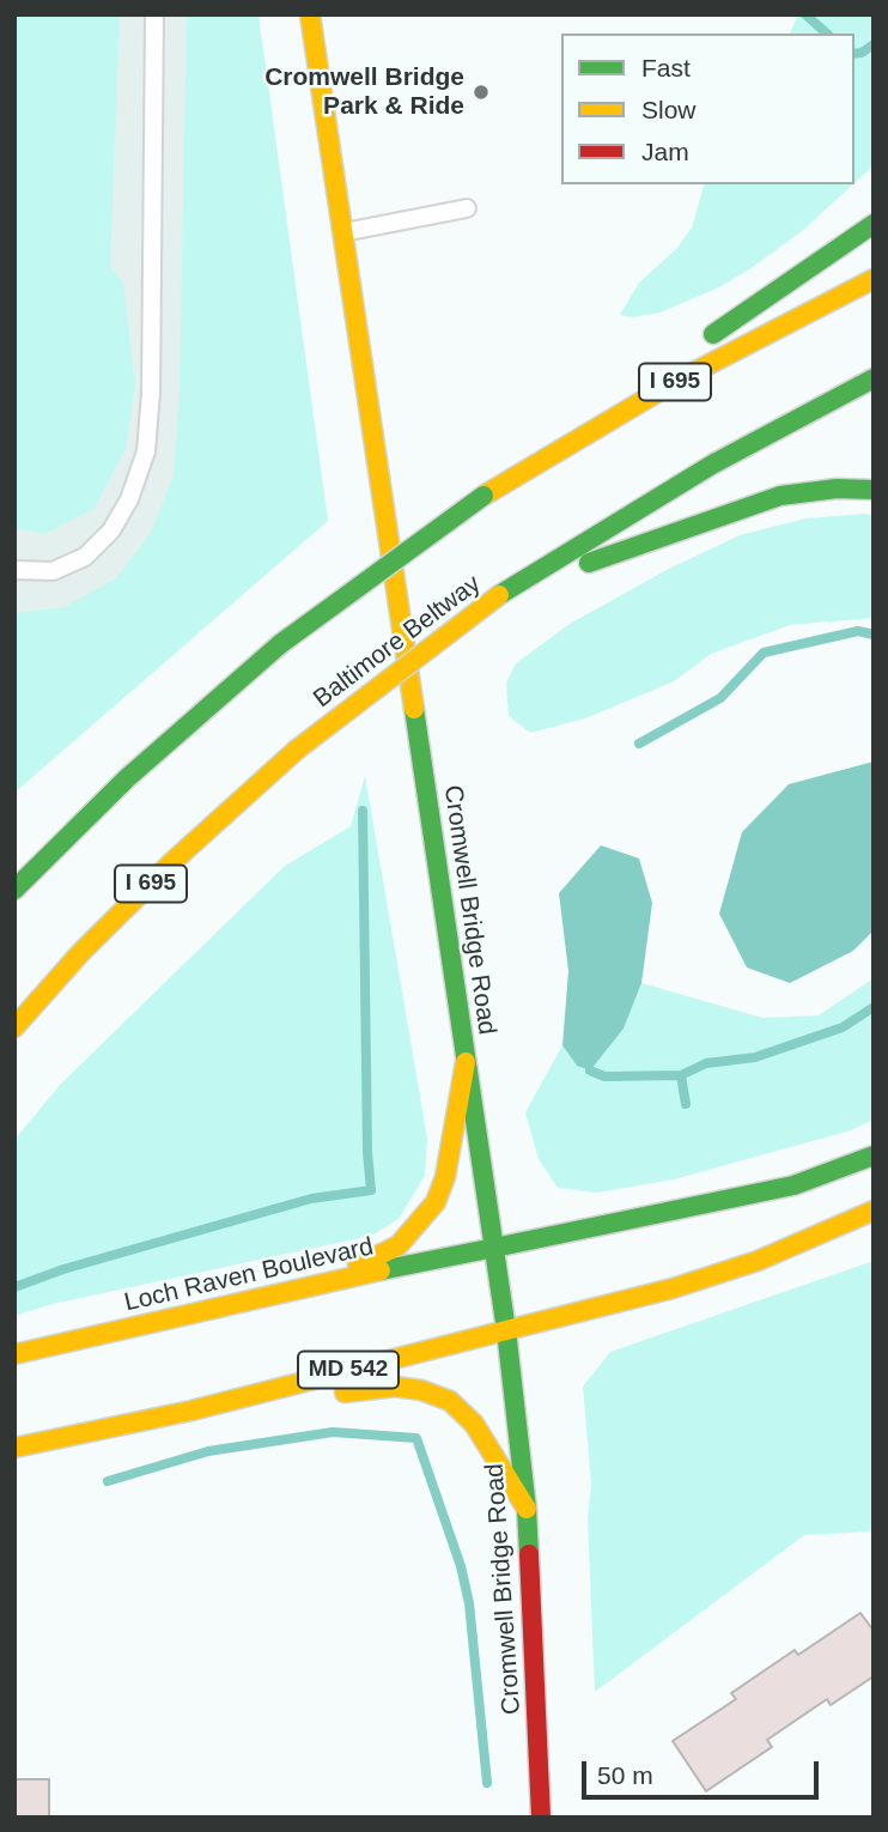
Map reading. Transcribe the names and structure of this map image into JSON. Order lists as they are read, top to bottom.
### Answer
{
  "streets": {
    "main road": [
      "I 695",
      "Baltimore Beltway",
      "Cromwell Bridge Road",
      "Loch Raven Boulevard",
      "MD 542"
    ]
  },
  "crossings": [
    ["Cromwell Bridge Road", "Loch Raven Boulevard"],
    ["Cromwell Bridge Road", "MD 542"]
  ],
  "places": ["Cromwell Bridge Park & Ride"],
  "legend": ["Fast", "Slow", "Jam"],
  "scale_bar": "50 m"
}
